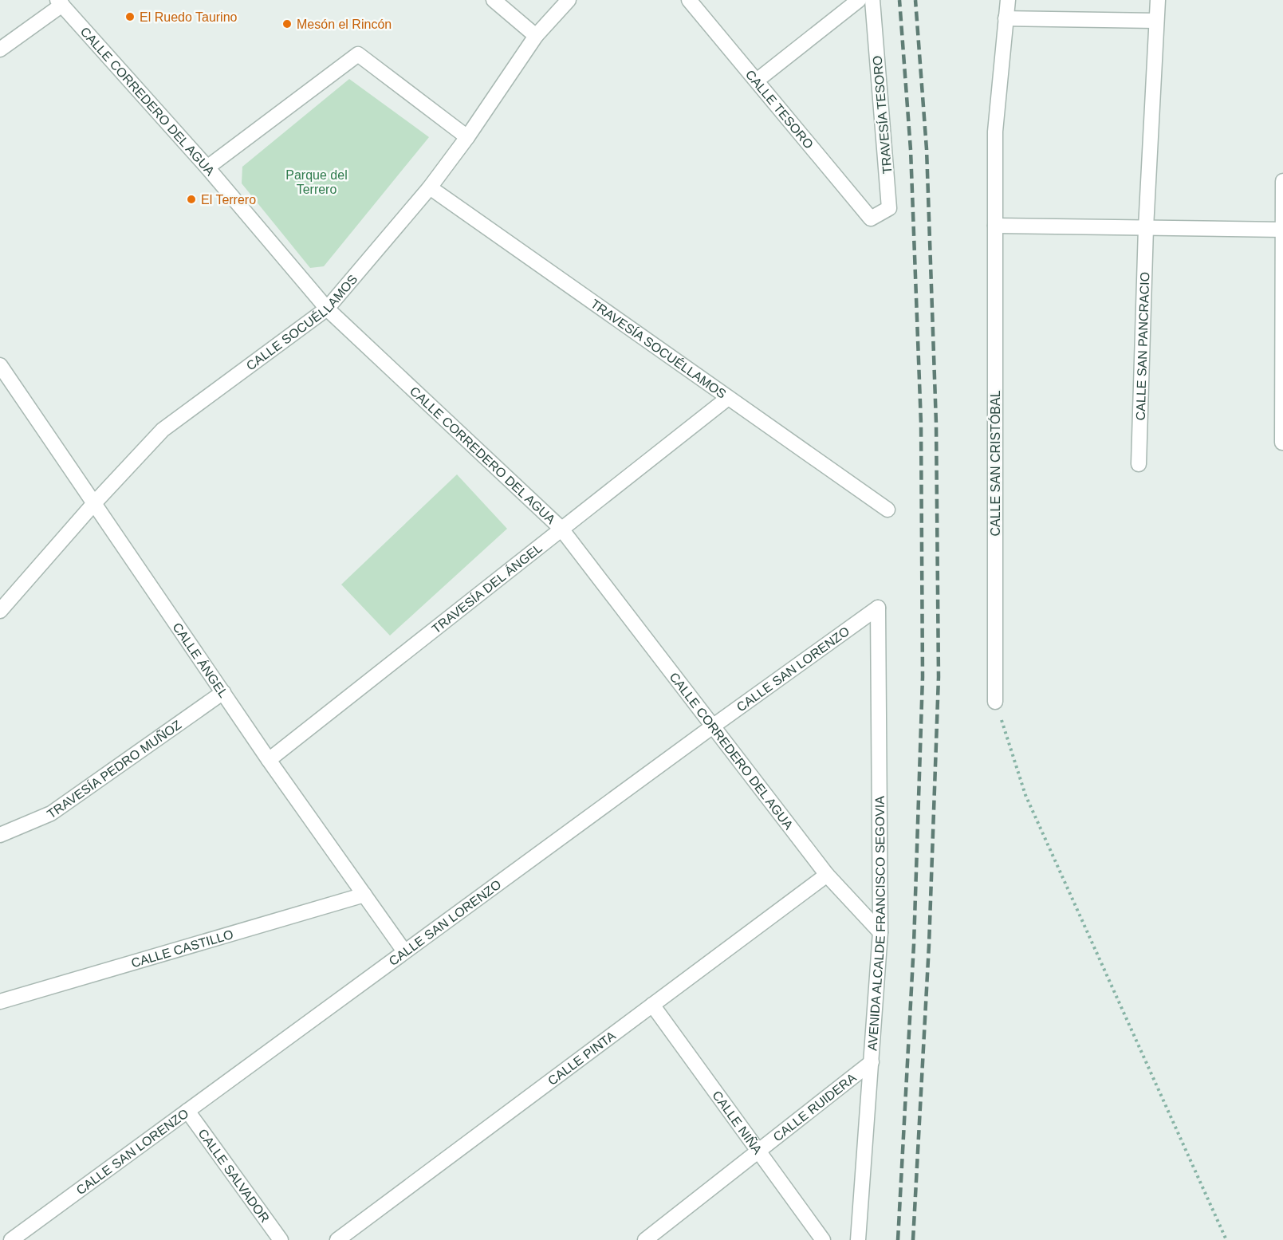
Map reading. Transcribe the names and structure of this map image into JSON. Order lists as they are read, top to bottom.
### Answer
{
  "streets": {
    "street": [
      "CALLE CORREDERO DEL AGUA",
      "CALLE TESORO",
      "TRAVESÍA TESORO",
      "CALLE SOCUÉLLAMOS",
      "CALLE SAN PANCRACIO",
      "TRAVESÍA SOCUÉLLAMOS",
      "CALLE SAN CRISTÓBAL",
      "TRAVESÍA DEL ÁNGEL",
      "CALLE ÁNGEL",
      "CALLE SAN LORENZO",
      "TRAVESÍA PEDRO MUÑOZ",
      "AVENIDA ALCALDE FRANCISCO SEGOVIA",
      "CALLE CASTILLO",
      "CALLE PINTA",
      "CALLE RUIDERA",
      "CALLE NIÑA",
      "CALLE SALVADOR"
    ]
  },
  "crossings": [
    ["CALLE CORREDERO DEL AGUA", "CALLE SOCUÉLLAMOS"],
    ["CALLE CORREDERO DEL AGUA", "TRAVESÍA DEL ÁNGEL"],
    ["CALLE CORREDERO DEL AGUA", "CALLE SAN LORENZO"],
    ["CALLE CORREDERO DEL AGUA", "AVENIDA ALCALDE FRANCISCO SEGOVIA"],
    ["CALLE CORREDERO DEL AGUA", "CALLE PINTA"],
    ["CALLE TESORO", "TRAVESÍA TESORO"],
    ["CALLE SOCUÉLLAMOS", "TRAVESÍA SOCUÉLLAMOS"],
    ["CALLE SOCUÉLLAMOS", "CALLE ÁNGEL"],
    ["TRAVESÍA SOCUÉLLAMOS", "TRAVESÍA DEL ÁNGEL"],
    ["TRAVESÍA DEL ÁNGEL", "CALLE ÁNGEL"],
    ["CALLE ÁNGEL", "CALLE SAN LORENZO"],
    ["CALLE ÁNGEL", "TRAVESÍA PEDRO MUÑOZ"],
    ["CALLE ÁNGEL", "CALLE CASTILLO"],
    ["CALLE SAN LORENZO", "AVENIDA ALCALDE FRANCISCO SEGOVIA"],
    ["CALLE SAN LORENZO", "CALLE SALVADOR"],
    ["AVENIDA ALCALDE FRANCISCO SEGOVIA", "CALLE RUIDERA"],
    ["CALLE PINTA", "CALLE NIÑA"],
    ["CALLE RUIDERA", "CALLE NIÑA"]
  ],
  "parks": ["Parque del Terrero"],
  "places": ["El Ruedo Taurino", "Mesón el Rincón", "El Terrero"]
}
